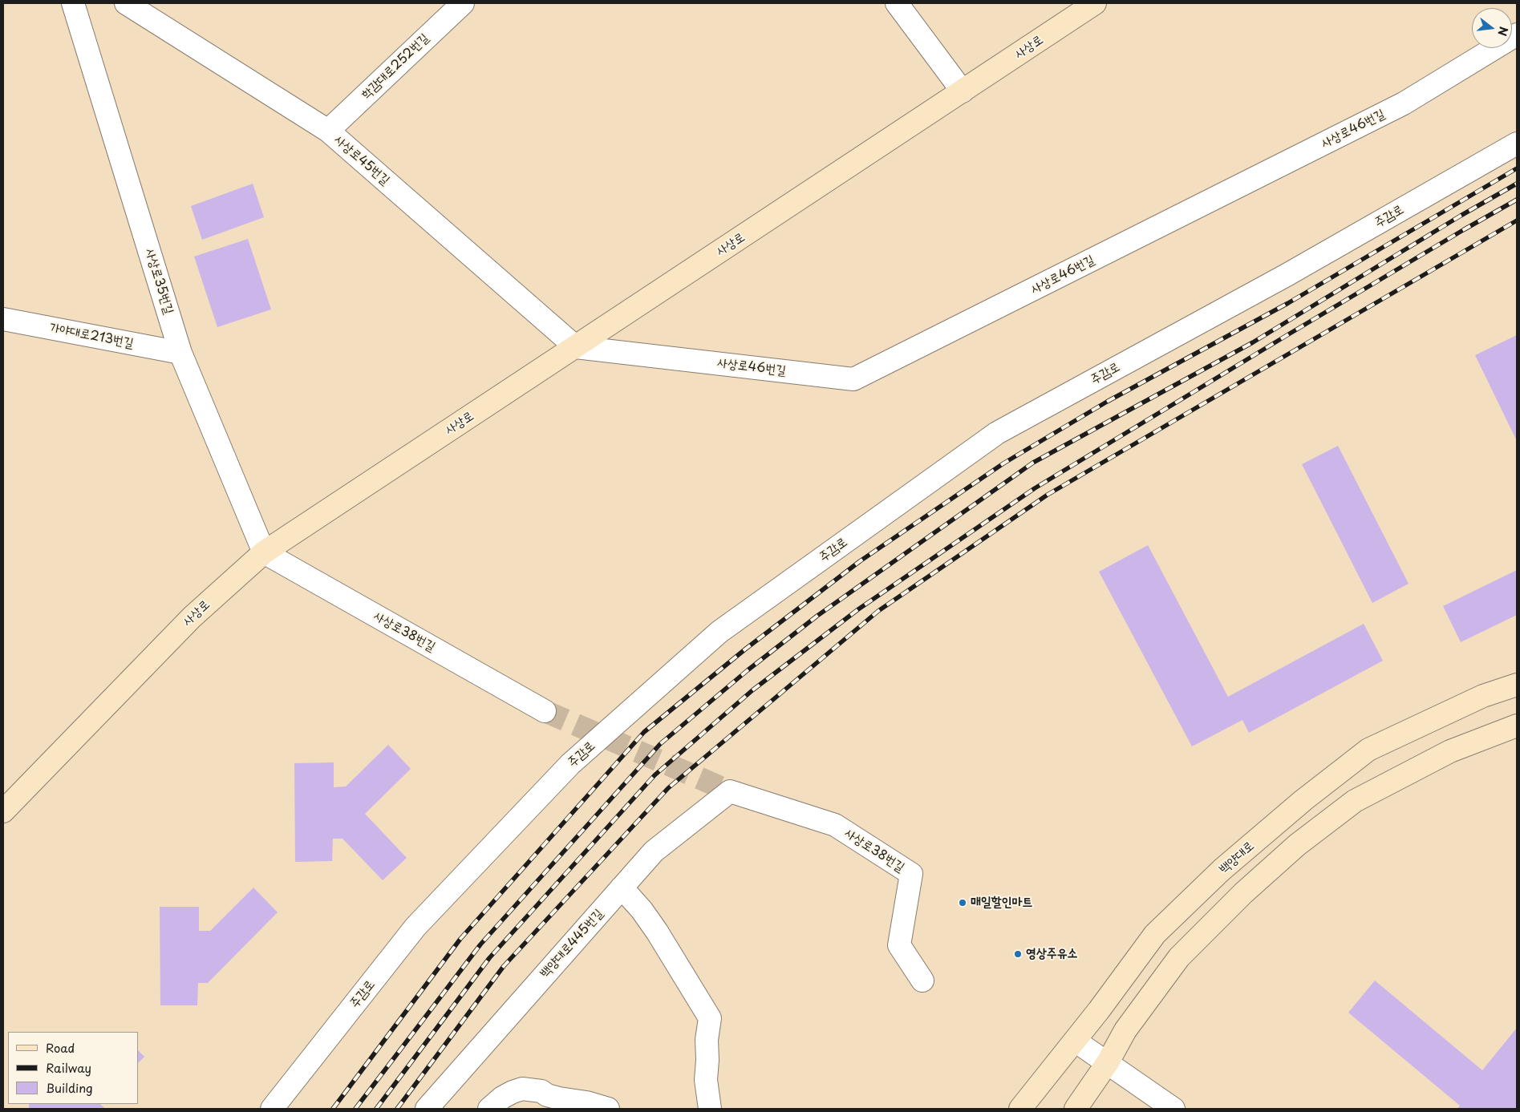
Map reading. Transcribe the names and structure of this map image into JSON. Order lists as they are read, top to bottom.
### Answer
{
  "streets": {
    "main road": ["사상로", "백양대로"],
    "street": [
      "학감대로252번길",
      "사상로46번길",
      "사상로45번길",
      "주감로",
      "사상로35번길",
      "가야대로213번길",
      "사상로38번길",
      "백양대로445번길"
    ]
  },
  "crossings": [
    ["사상로", "사상로46번길"],
    ["사상로", "사상로45번길"],
    ["사상로", "사상로35번길"],
    ["사상로", "사상로38번길"],
    ["학감대로252번길", "사상로45번길"],
    ["사상로46번길", "사상로45번길"],
    ["사상로35번길", "가야대로213번길"],
    ["사상로35번길", "사상로38번길"],
    ["사상로38번길", "백양대로445번길"]
  ],
  "places": ["매일할인마트", "영상주유소"],
  "legend": ["Road", "Railway", "Building"],
  "north": "right"
}
